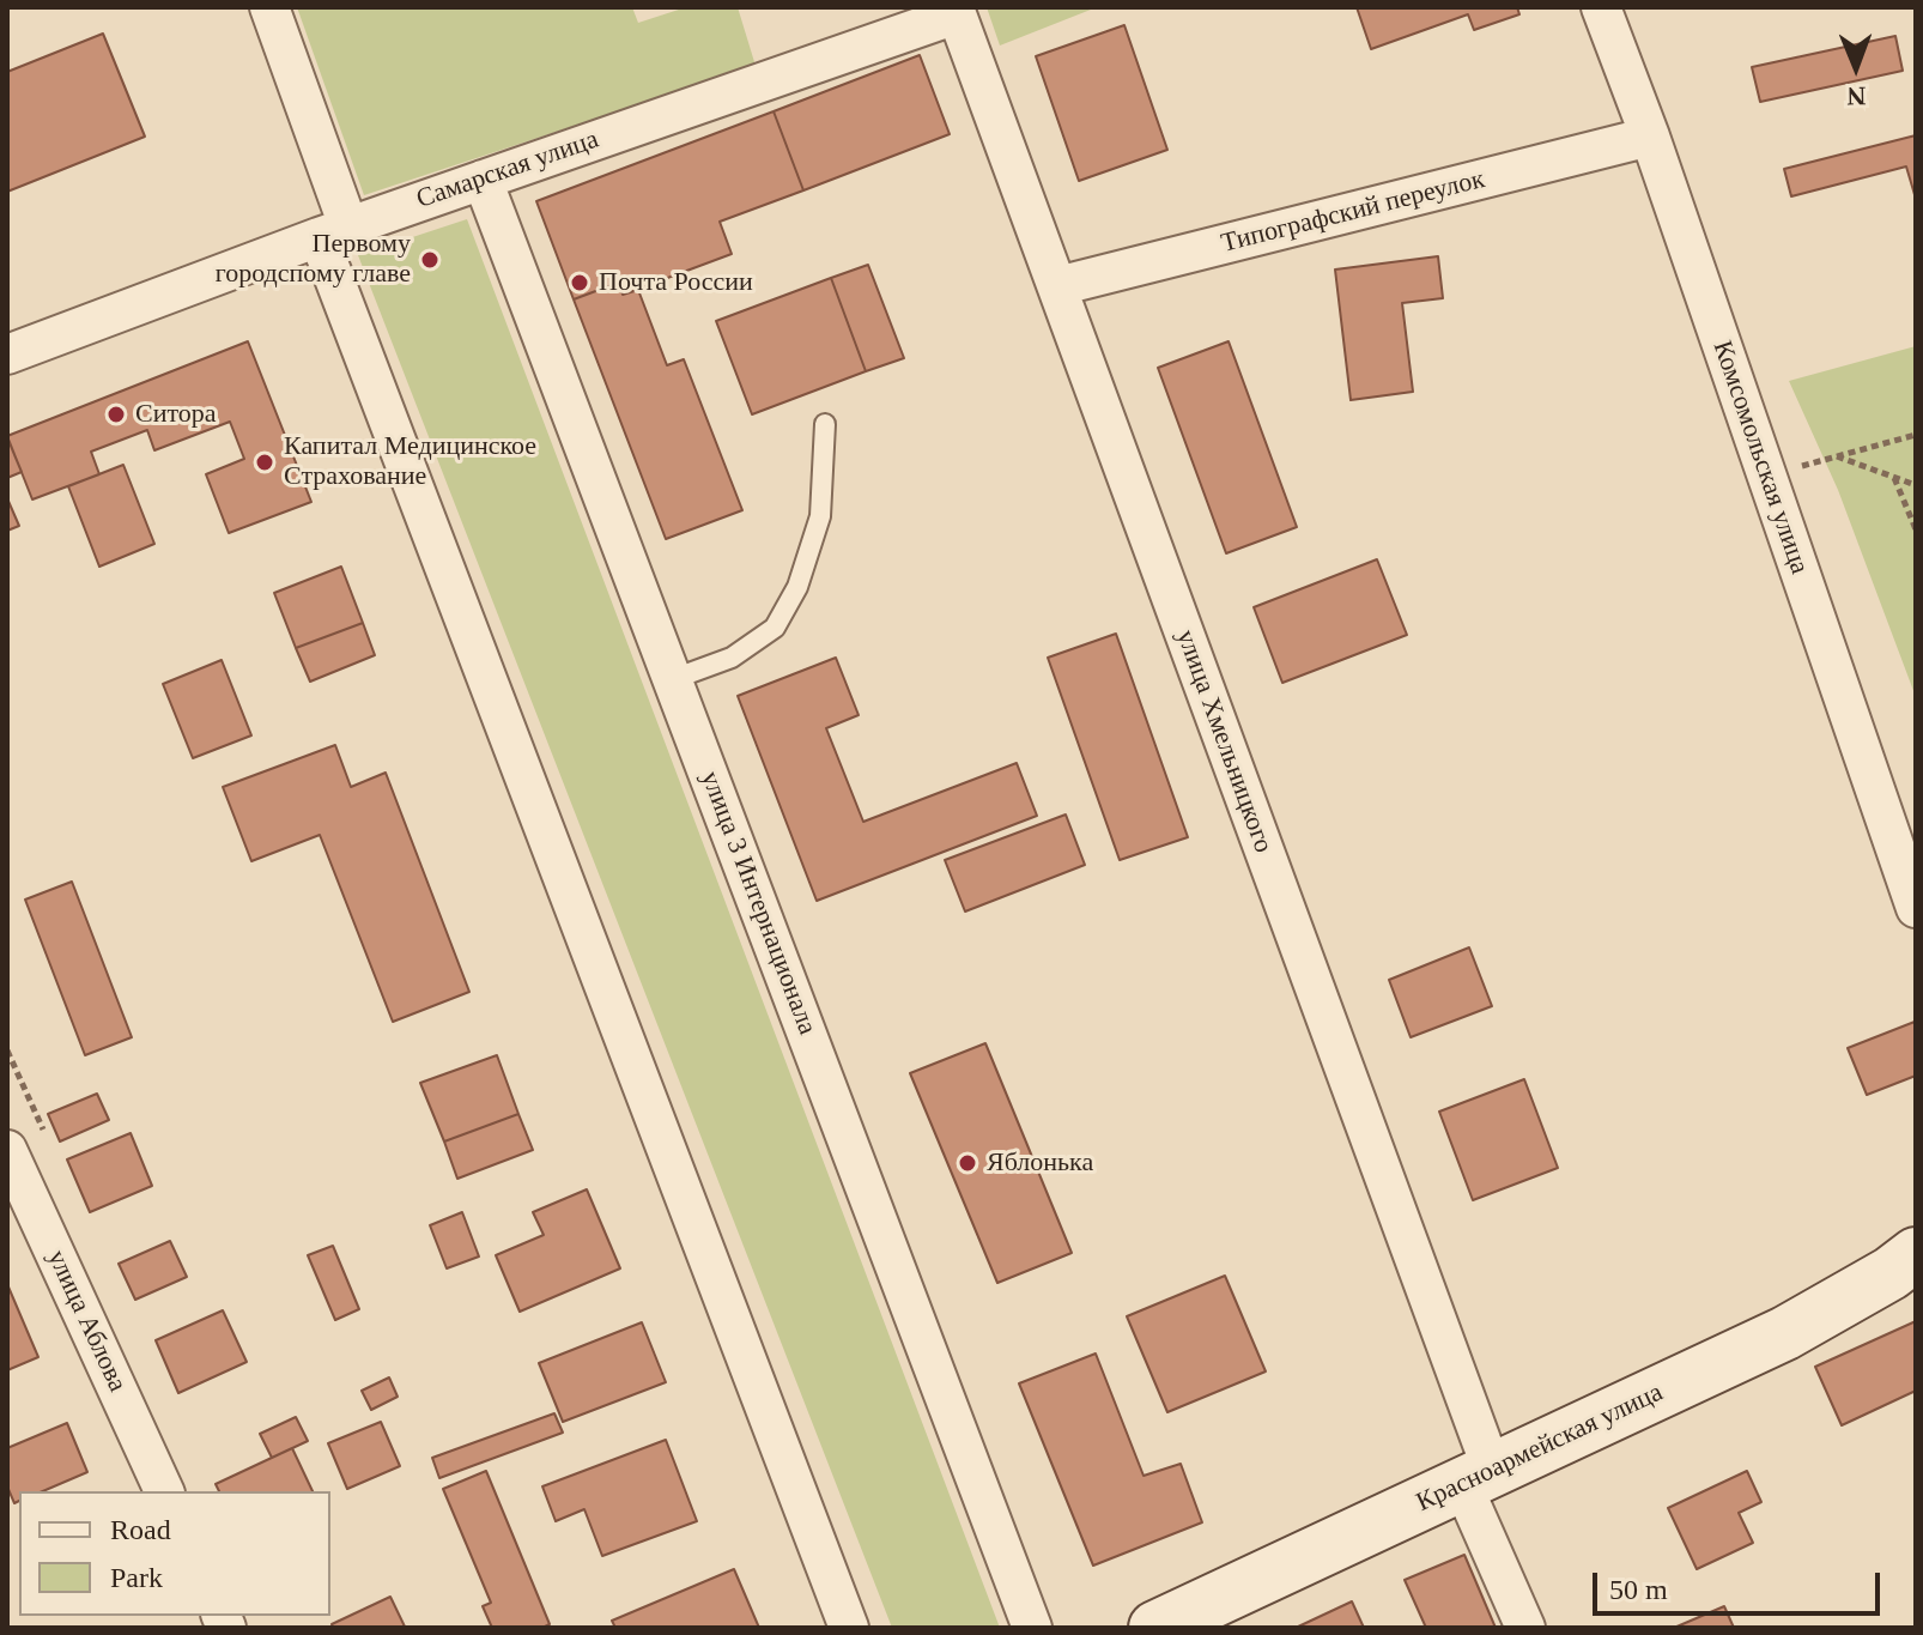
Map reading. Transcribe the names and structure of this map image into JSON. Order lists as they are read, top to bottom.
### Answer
{
  "streets": {
    "main road": ["Красноармейская улица"],
    "street": [
      "Самарская улица",
      "Типографский переулок",
      "Комсомольская улица",
      "улица Хмельницкого",
      "улица 3 Интернационала",
      "улица Аблова"
    ]
  },
  "crossings": [
    ["Самарская улица", "улица Хмельницкого"],
    ["Самарская улица", "улица 3 Интернационала"],
    ["Типографский переулок", "Комсомольская улица"],
    ["Типографский переулок", "улица Хмельницкого"],
    ["улица Хмельницкого", "Красноармейская улица"]
  ],
  "places": [
    "Первому городспому главе",
    "Почта России",
    "Ситора",
    "Капитал Медицинское Страхование",
    "Яблонька"
  ],
  "legend": ["Road", "Park"],
  "scale_bar": "50 m",
  "north": "bottom"
}
